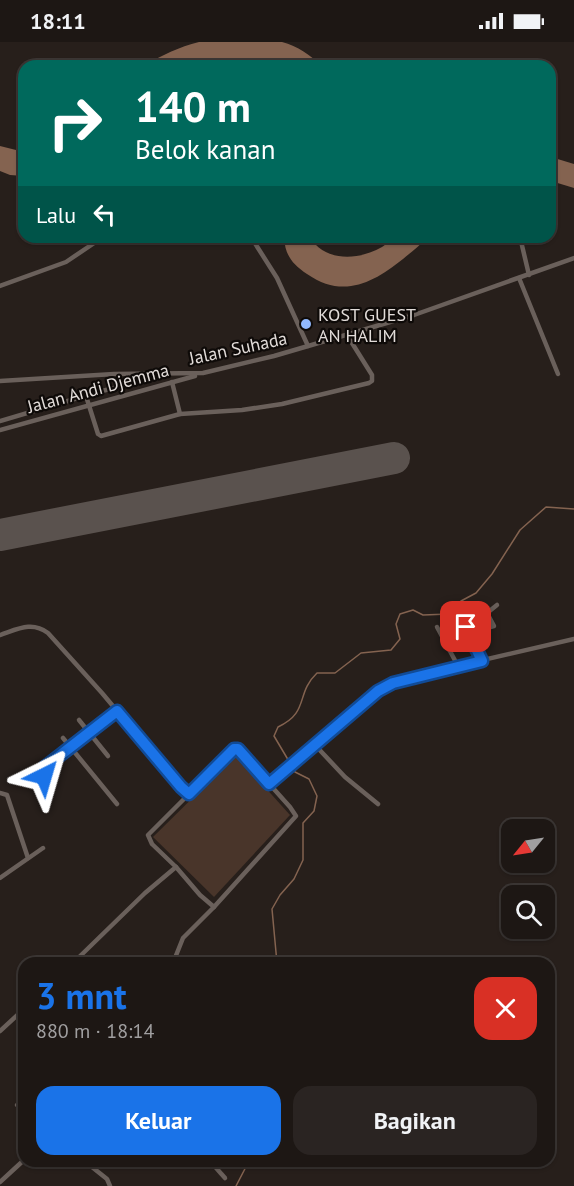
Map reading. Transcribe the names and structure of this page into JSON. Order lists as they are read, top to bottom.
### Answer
{
  "streets": {
    "street": ["Jalan Suhada", "Jalan Andi Djemma"]
  },
  "crossings": [
    ["Jalan Suhada", "Jalan Andi Djemma"]
  ],
  "places": ["KOST GUEST AN HALIM"],
  "north": "bottom left",
  "page": {
    "status": "18:11",
    "turn": ["140 m", "Belok kanan"],
    "then": "Lalu",
    "heading": ["3 mnt", "880 m · 18:14"],
    "buttons": ["Keluar", "Bagikan"]
  }
}
